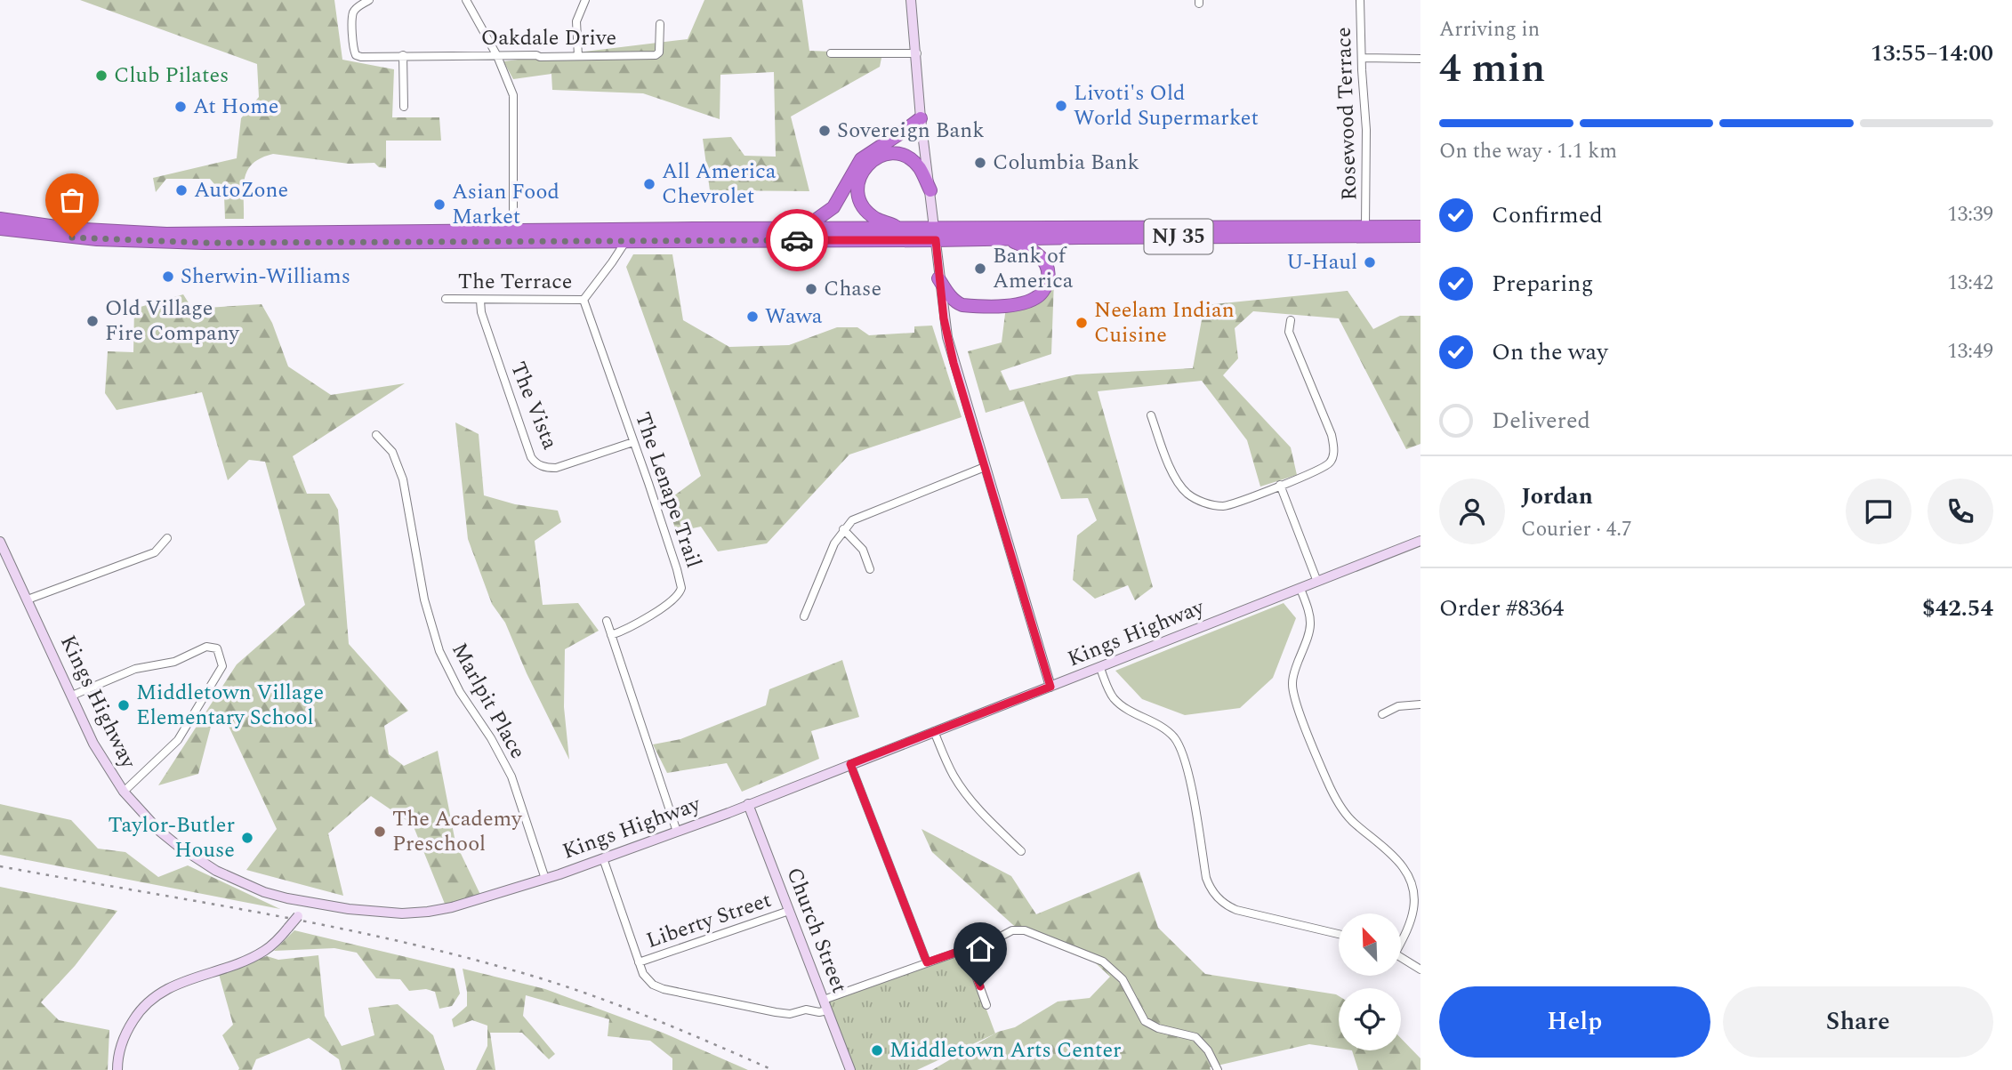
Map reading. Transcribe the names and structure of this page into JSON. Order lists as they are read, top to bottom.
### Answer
{
  "streets": {
    "highway": ["NJ 35"],
    "street": [
      "Oakdale Drive",
      "Rosewood Terrace",
      "The Terrace",
      "The Vista",
      "The Lenape Trail",
      "Kings Highway",
      "Marlpit Place",
      "Liberty Street",
      "Church Street"
    ]
  },
  "crossings": [
    ["Rosewood Terrace", "NJ 35"],
    ["The Terrace", "The Vista"],
    ["The Terrace", "The Lenape Trail"],
    ["The Vista", "The Lenape Trail"],
    ["Kings Highway", "Marlpit Place"],
    ["Kings Highway", "Church Street"],
    ["Liberty Street", "Church Street"]
  ],
  "places": [
    "Club Pilates",
    "Livoti's Old World Supermarket",
    "At Home",
    "Sovereign Bank",
    "Columbia Bank",
    "All America Chevrolet",
    "AutoZone",
    "Asian Food Market",
    "U-Haul",
    "Bank of America",
    "Sherwin-Williams",
    "Chase",
    "Wawa",
    "Old Village Fire Company",
    "Neelam Indian Cuisine",
    "Middletown Village Elementary School",
    "The Academy Preschool",
    "Taylor-Butler House",
    "Middletown Arts Center"
  ],
  "north": "top left",
  "page": {
    "heading": ["4 min", "Arriving in", "13:55–14:00"],
    "panel": [
      "Jordan",
      "Courier · 4.7",
      "Order #8364",
      "$42.54"
    ],
    "bar": "On the way · 1.1 km",
    "list": [
      ["Confirmed", "13:39"],
      ["Preparing", "13:42"],
      ["On the way", "13:49"],
      "Delivered"
    ],
    "buttons": ["Help", "Share"]
  }
}
